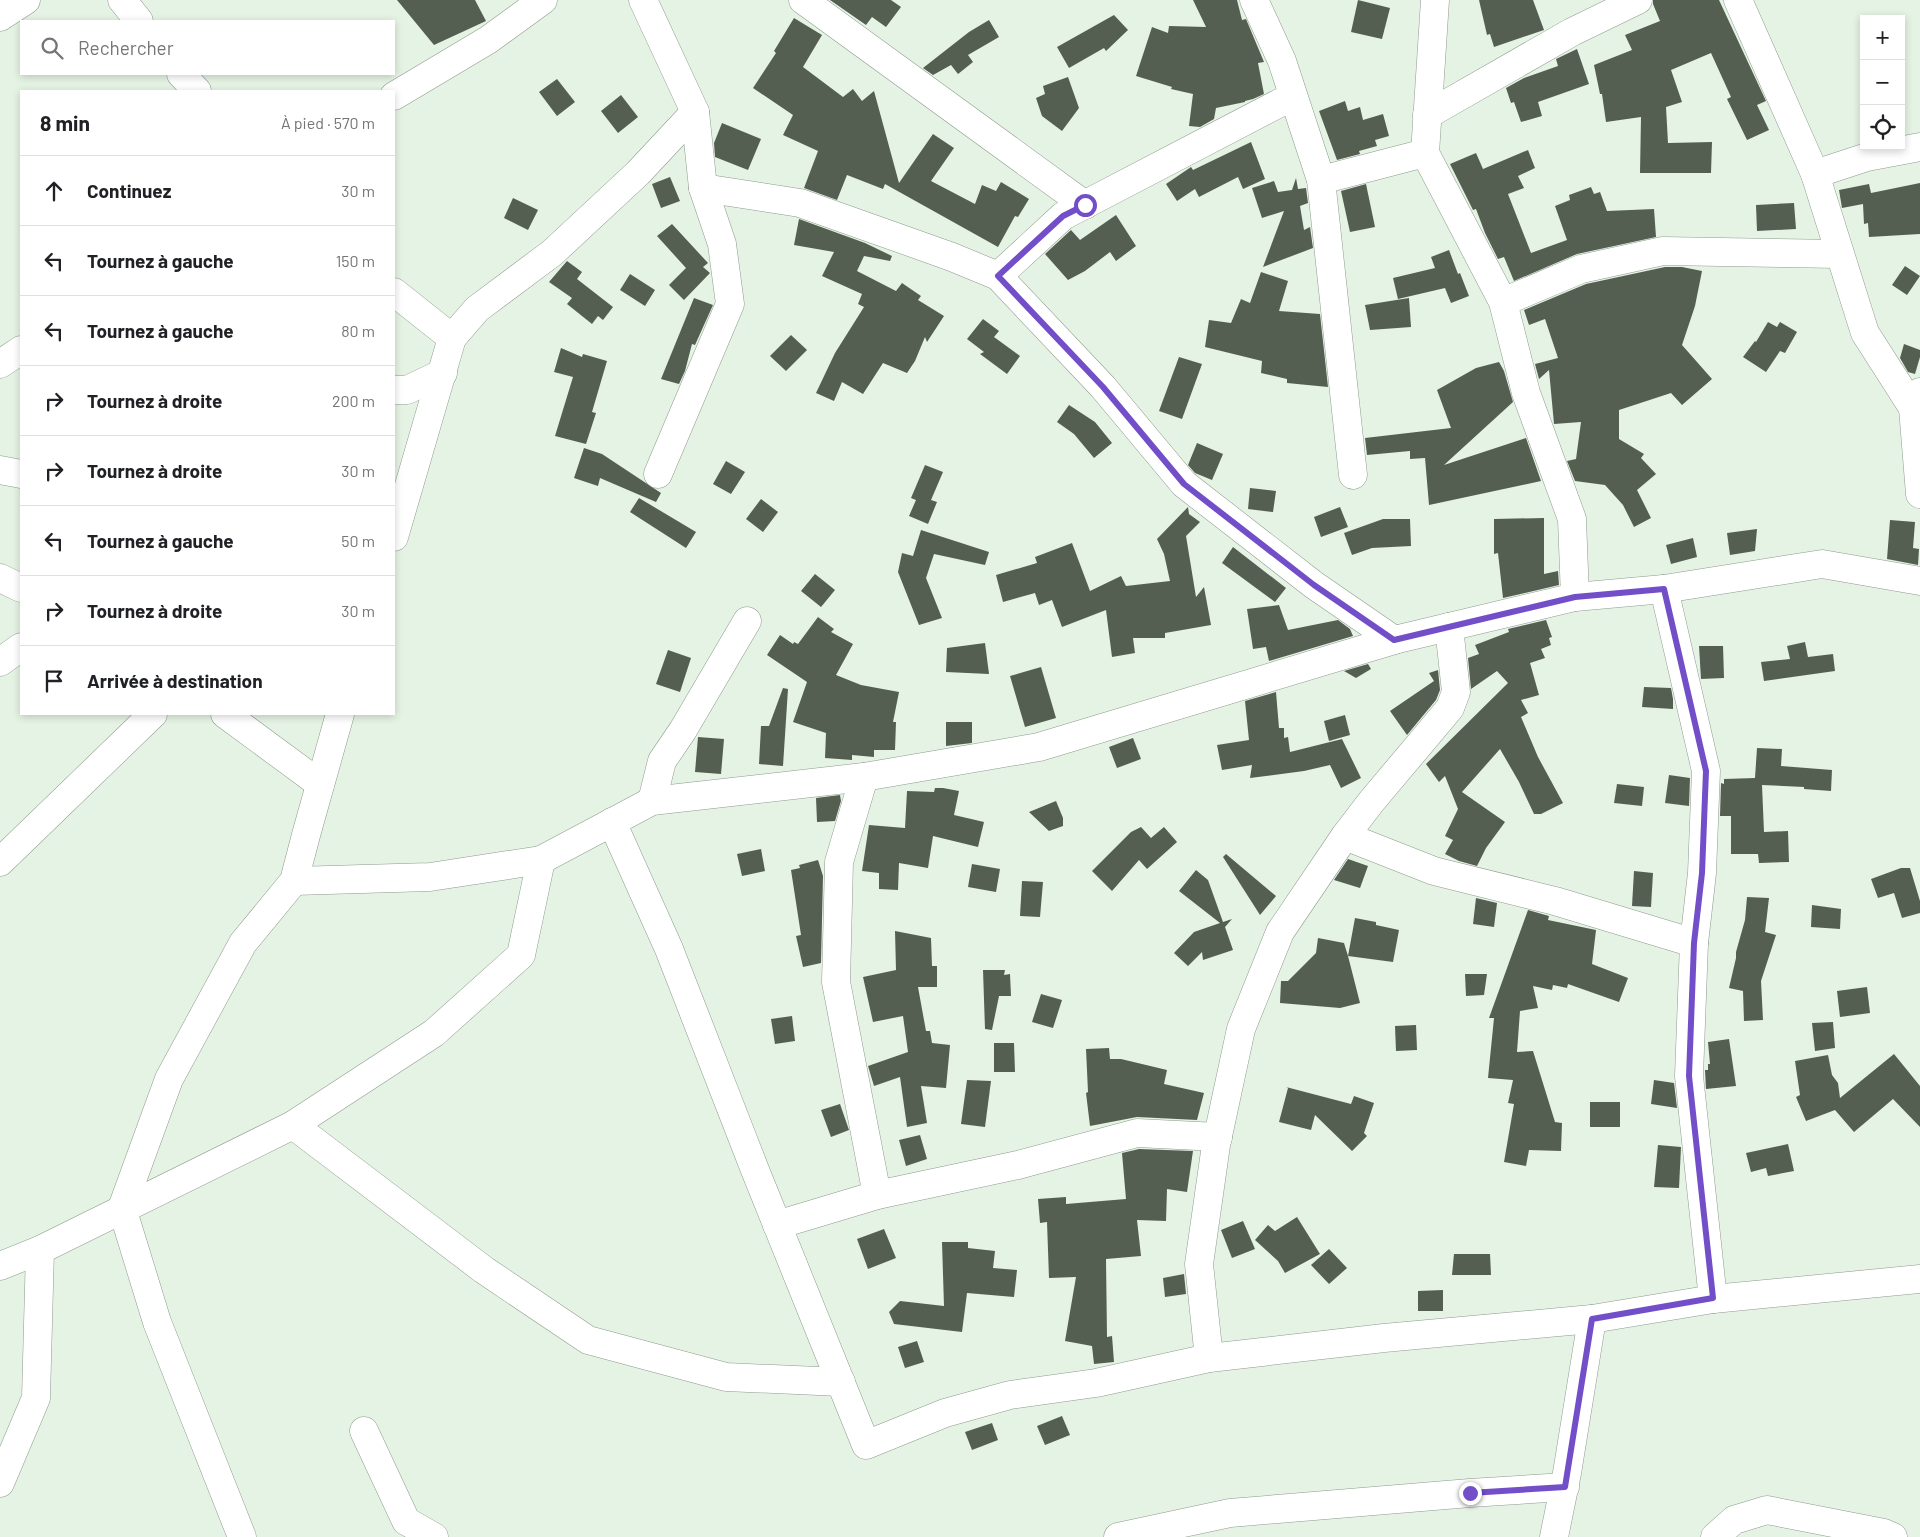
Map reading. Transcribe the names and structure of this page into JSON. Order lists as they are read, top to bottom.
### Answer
{
  "page": {
    "map_buttons": ["+", "−"],
    "search": "Rechercher",
    "heading": ["8 min", "À pied · 570 m"],
    "list": [
      ["Continuez", "30 m"],
      ["Tournez à gauche", "150 m"],
      ["Tournez à gauche", "80 m"],
      ["Tournez à droite", "200 m"],
      ["Tournez à droite", "30 m"],
      ["Tournez à gauche", "50 m"],
      ["Tournez à droite", "30 m"],
      "Arrivée à destination"
    ]
  }
}
